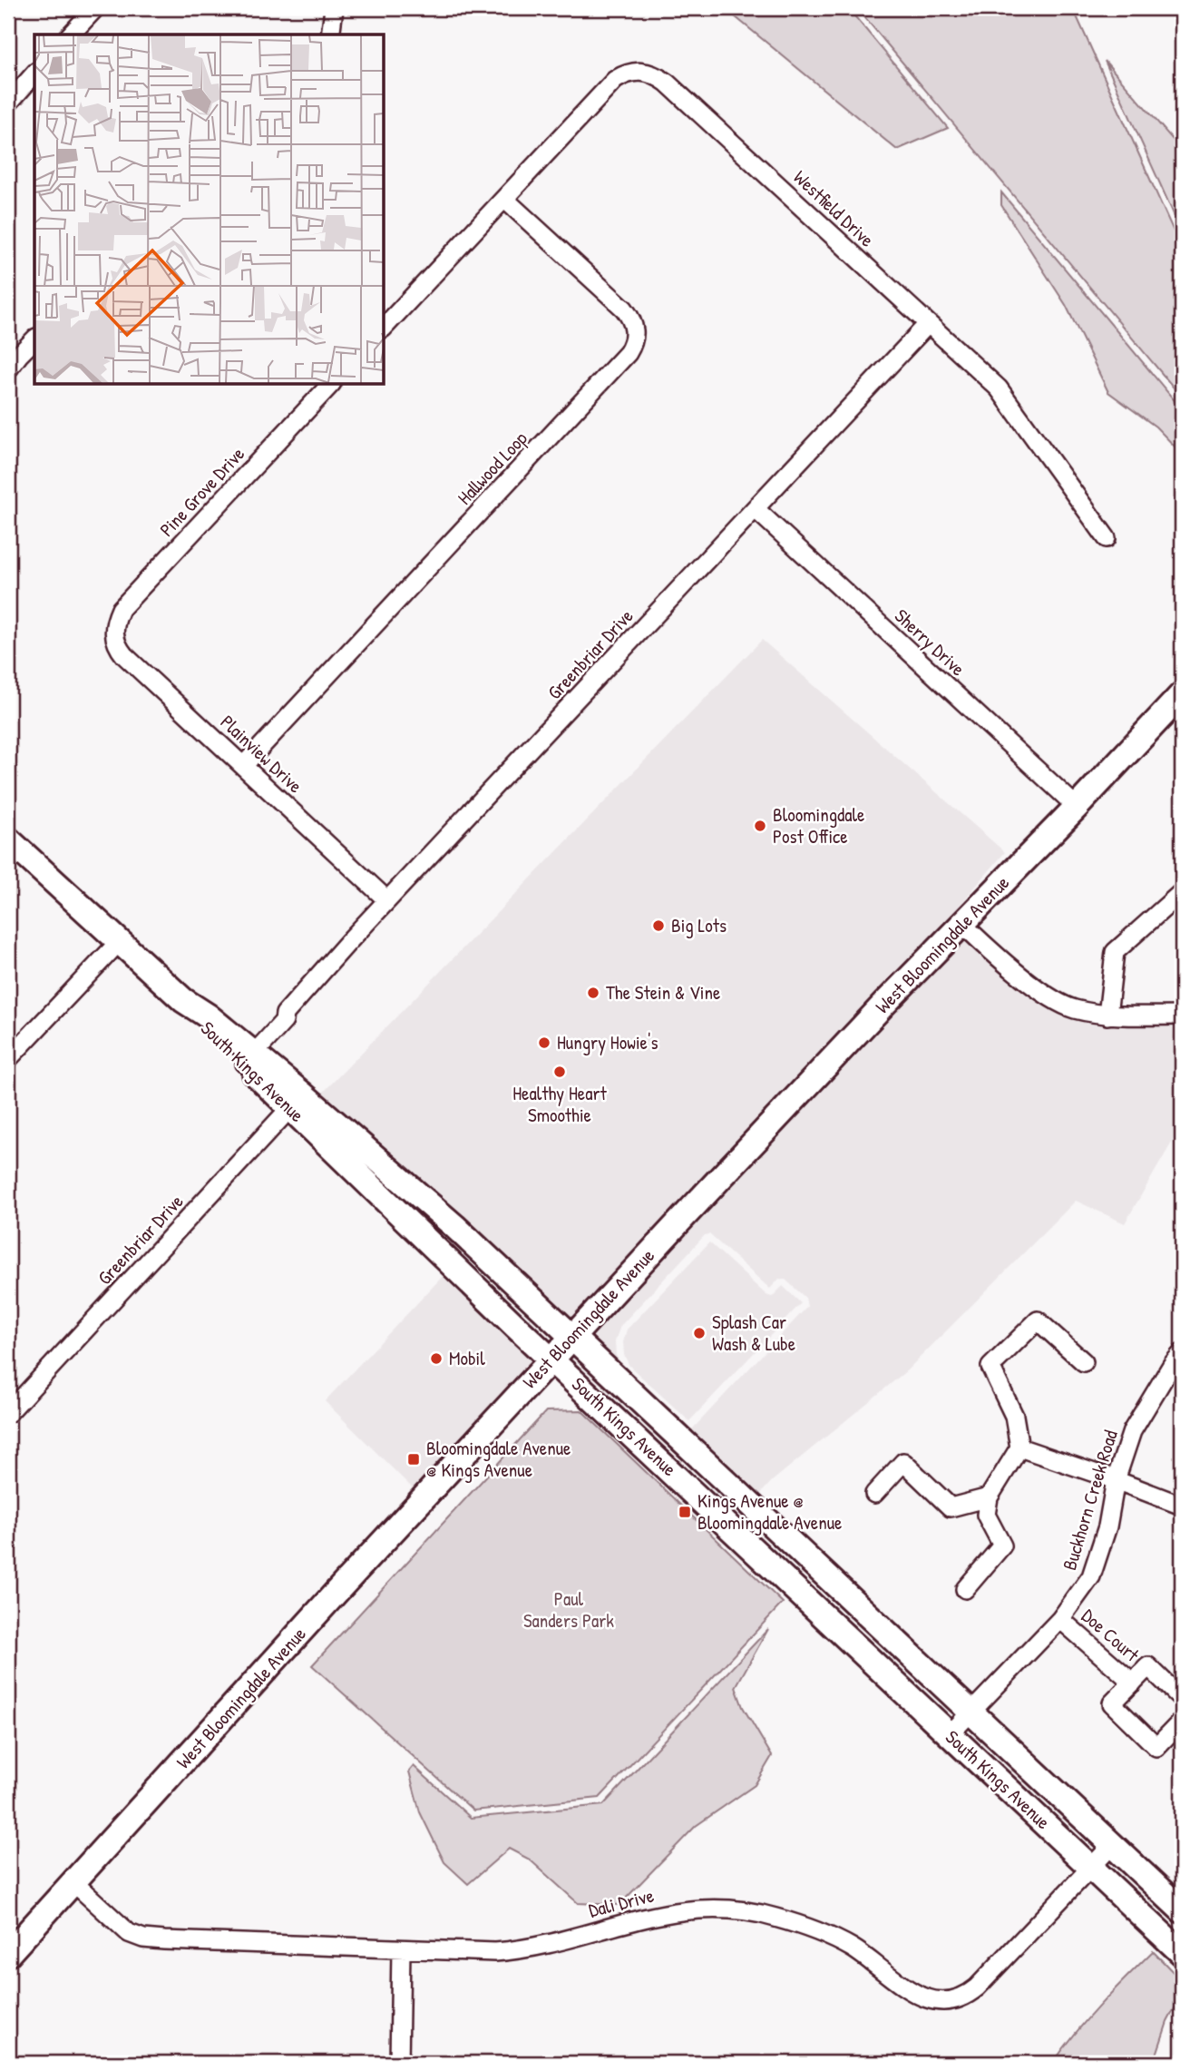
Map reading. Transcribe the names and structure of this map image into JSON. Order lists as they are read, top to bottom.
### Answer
{
  "streets": {
    "main road": ["West Bloomingdale Avenue", "South Kings Avenue"],
    "street": [
      "Westfield Drive",
      "Hallwood Loop",
      "Pine Grove Drive",
      "Sherry Drive",
      "Greenbriar Drive",
      "Plainview Drive",
      "Buckhorn Creek Road",
      "Doe Court",
      "Dali Drive"
    ]
  },
  "crossings": [
    ["Westfield Drive", "Hallwood Loop"],
    ["Westfield Drive", "Greenbriar Drive"],
    ["Hallwood Loop", "Plainview Drive"],
    ["Pine Grove Drive", "Plainview Drive"],
    ["Sherry Drive", "Greenbriar Drive"],
    ["Sherry Drive", "West Bloomingdale Avenue"],
    ["Greenbriar Drive", "Plainview Drive"],
    ["Greenbriar Drive", "South Kings Avenue"],
    ["West Bloomingdale Avenue", "South Kings Avenue"],
    ["West Bloomingdale Avenue", "Dali Drive"],
    ["South Kings Avenue", "Buckhorn Creek Road"],
    ["South Kings Avenue", "Dali Drive"],
    ["Buckhorn Creek Road", "Doe Court"]
  ],
  "parks": ["Paul Sanders Park"],
  "places": {
    "other": [
      "Bloomingdale Post Office",
      "Big Lots",
      "The Stein & Vine",
      "Hungry Howie's",
      "Healthy Heart Smoothie",
      "Splash Car Wash & Lube",
      "Mobil"
    ],
    "transit": ["Bloomingdale Avenue @ Kings Avenue", "Kings Avenue @ Bloomingdale Avenue"]
  }
}
